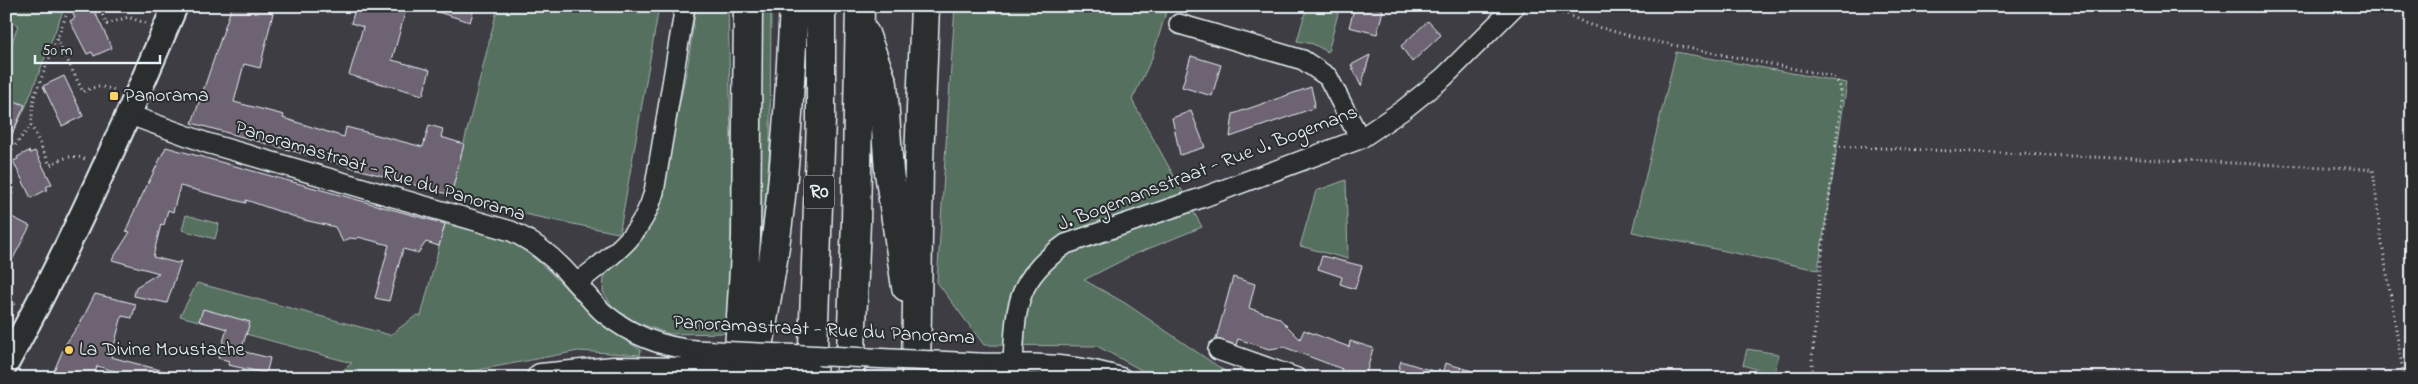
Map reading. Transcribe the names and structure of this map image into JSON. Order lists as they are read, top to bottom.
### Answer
{
  "streets": {
    "highway": ["R0"],
    "street": ["J. Bogemansstraat - Rue J. Bogemans", "Panoramastraat - Rue du Panorama"]
  },
  "crossings": [
    ["J. Bogemansstraat - Rue J. Bogemans", "Panoramastraat - Rue du Panorama"]
  ],
  "places": {
    "transit": ["Panorama"],
    "other": ["La Divine Moustache"]
  },
  "scale_bar": "50 m"
}
